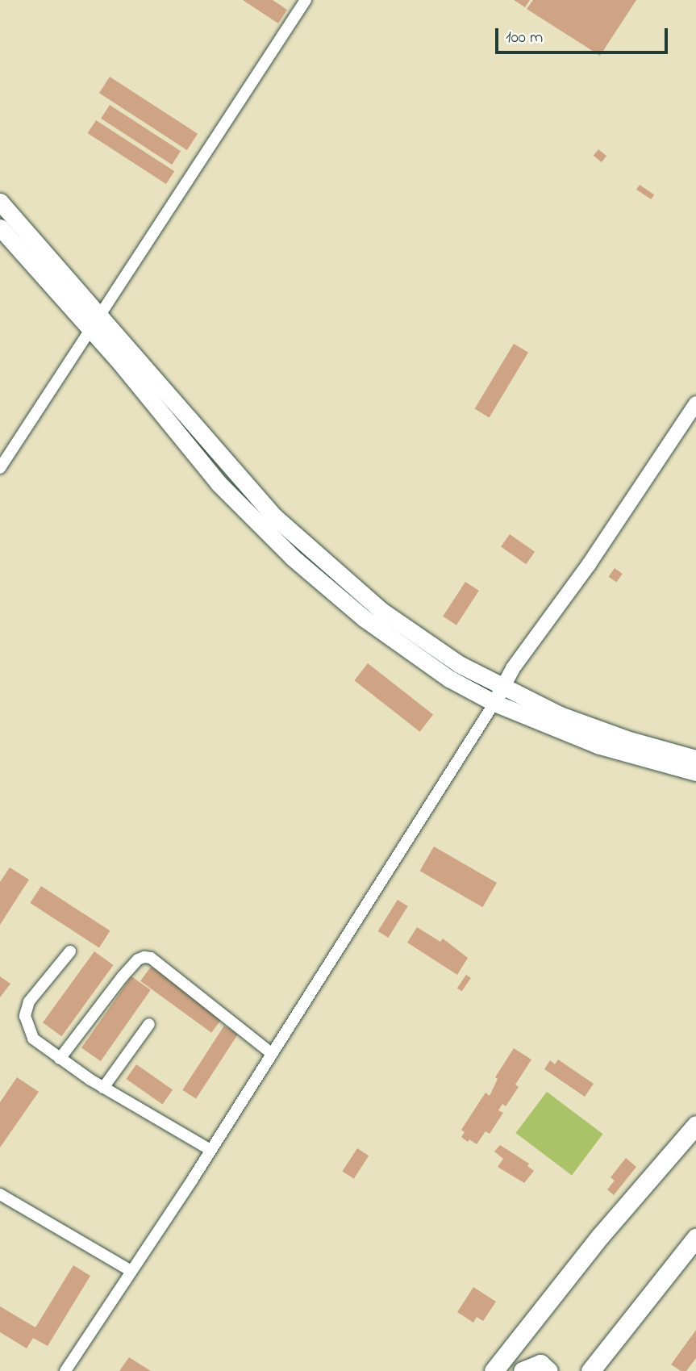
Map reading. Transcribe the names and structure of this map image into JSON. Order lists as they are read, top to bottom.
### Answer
{
  "scale_bar": "100 m"
}
